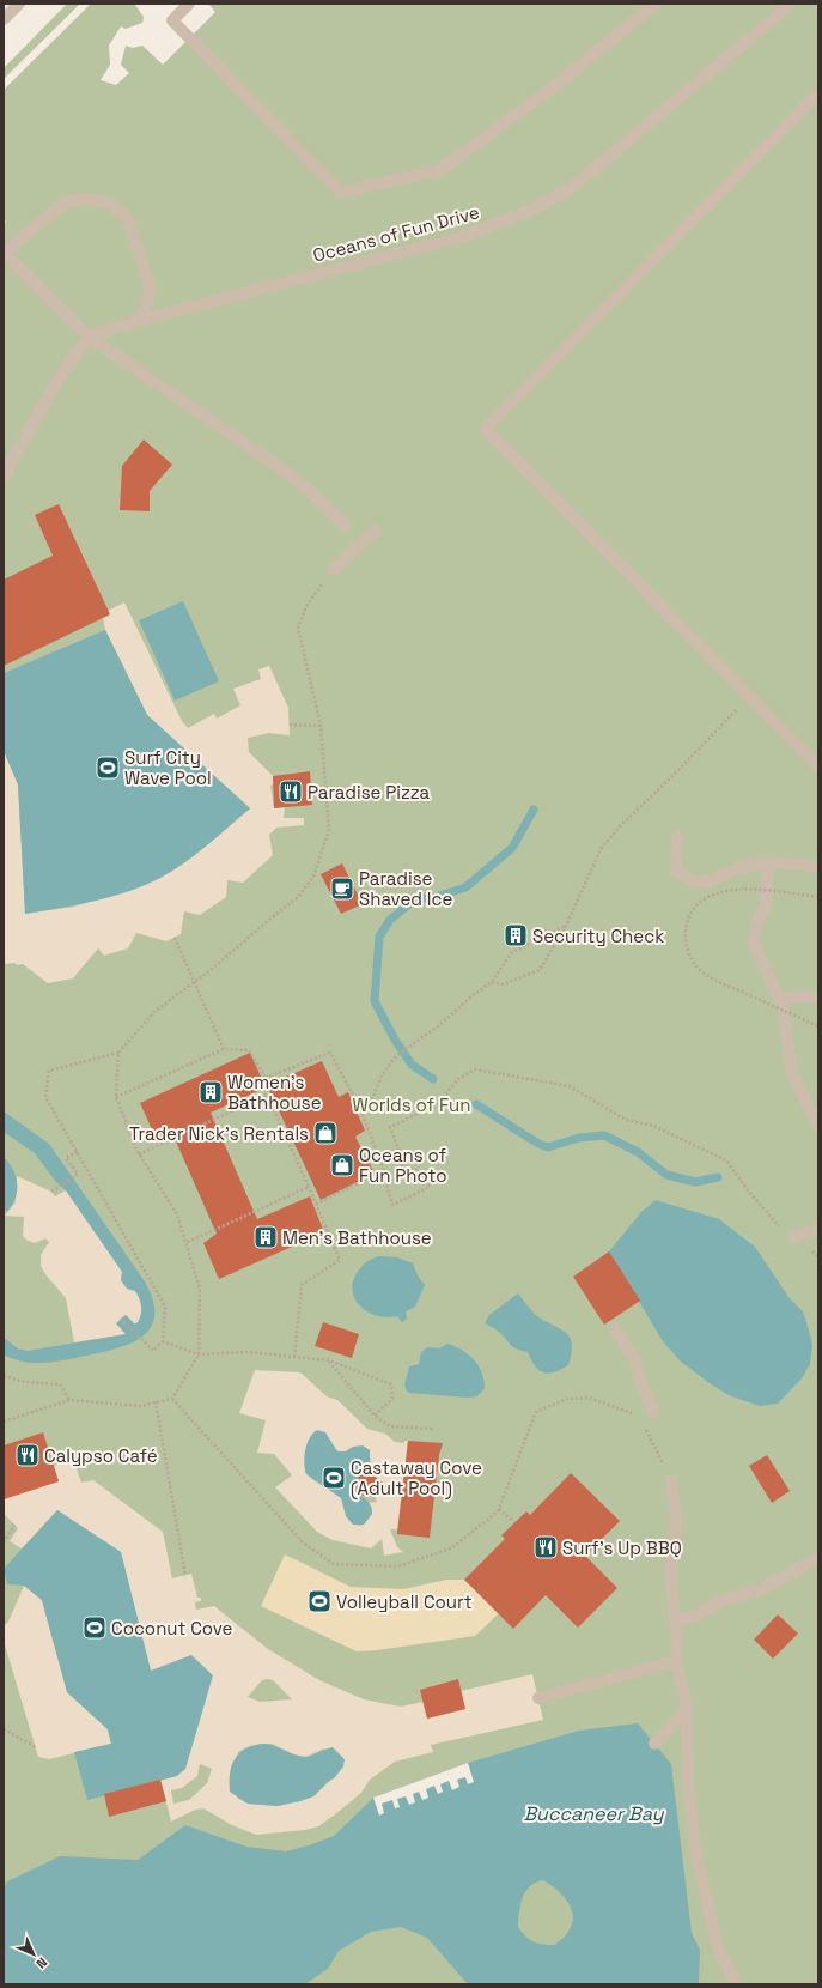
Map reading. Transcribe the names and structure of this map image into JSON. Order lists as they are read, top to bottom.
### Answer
{
  "streets": {
    "street": ["Oceans of Fun Drive"]
  },
  "water": ["Buccaneer Bay"],
  "parks": ["Worlds of Fun"],
  "places": {
    "sports": [
      "Surf City Wave Pool",
      "Castaway Cove (Adult Pool)",
      "Volleyball Court",
      "Coconut Cove"
    ],
    "restaurant": ["Paradise Pizza", "Calypso Café", "Surf’s Up BBQ"],
    "cafe": ["Paradise Shaved Ice"],
    "building": ["Security Check", "Women's Bathhouse", "Men's Bathhouse"],
    "shop": ["Trader Nick's Rentals", "Oceans of Fun Photo"]
  },
  "north": "bottom right"
}
